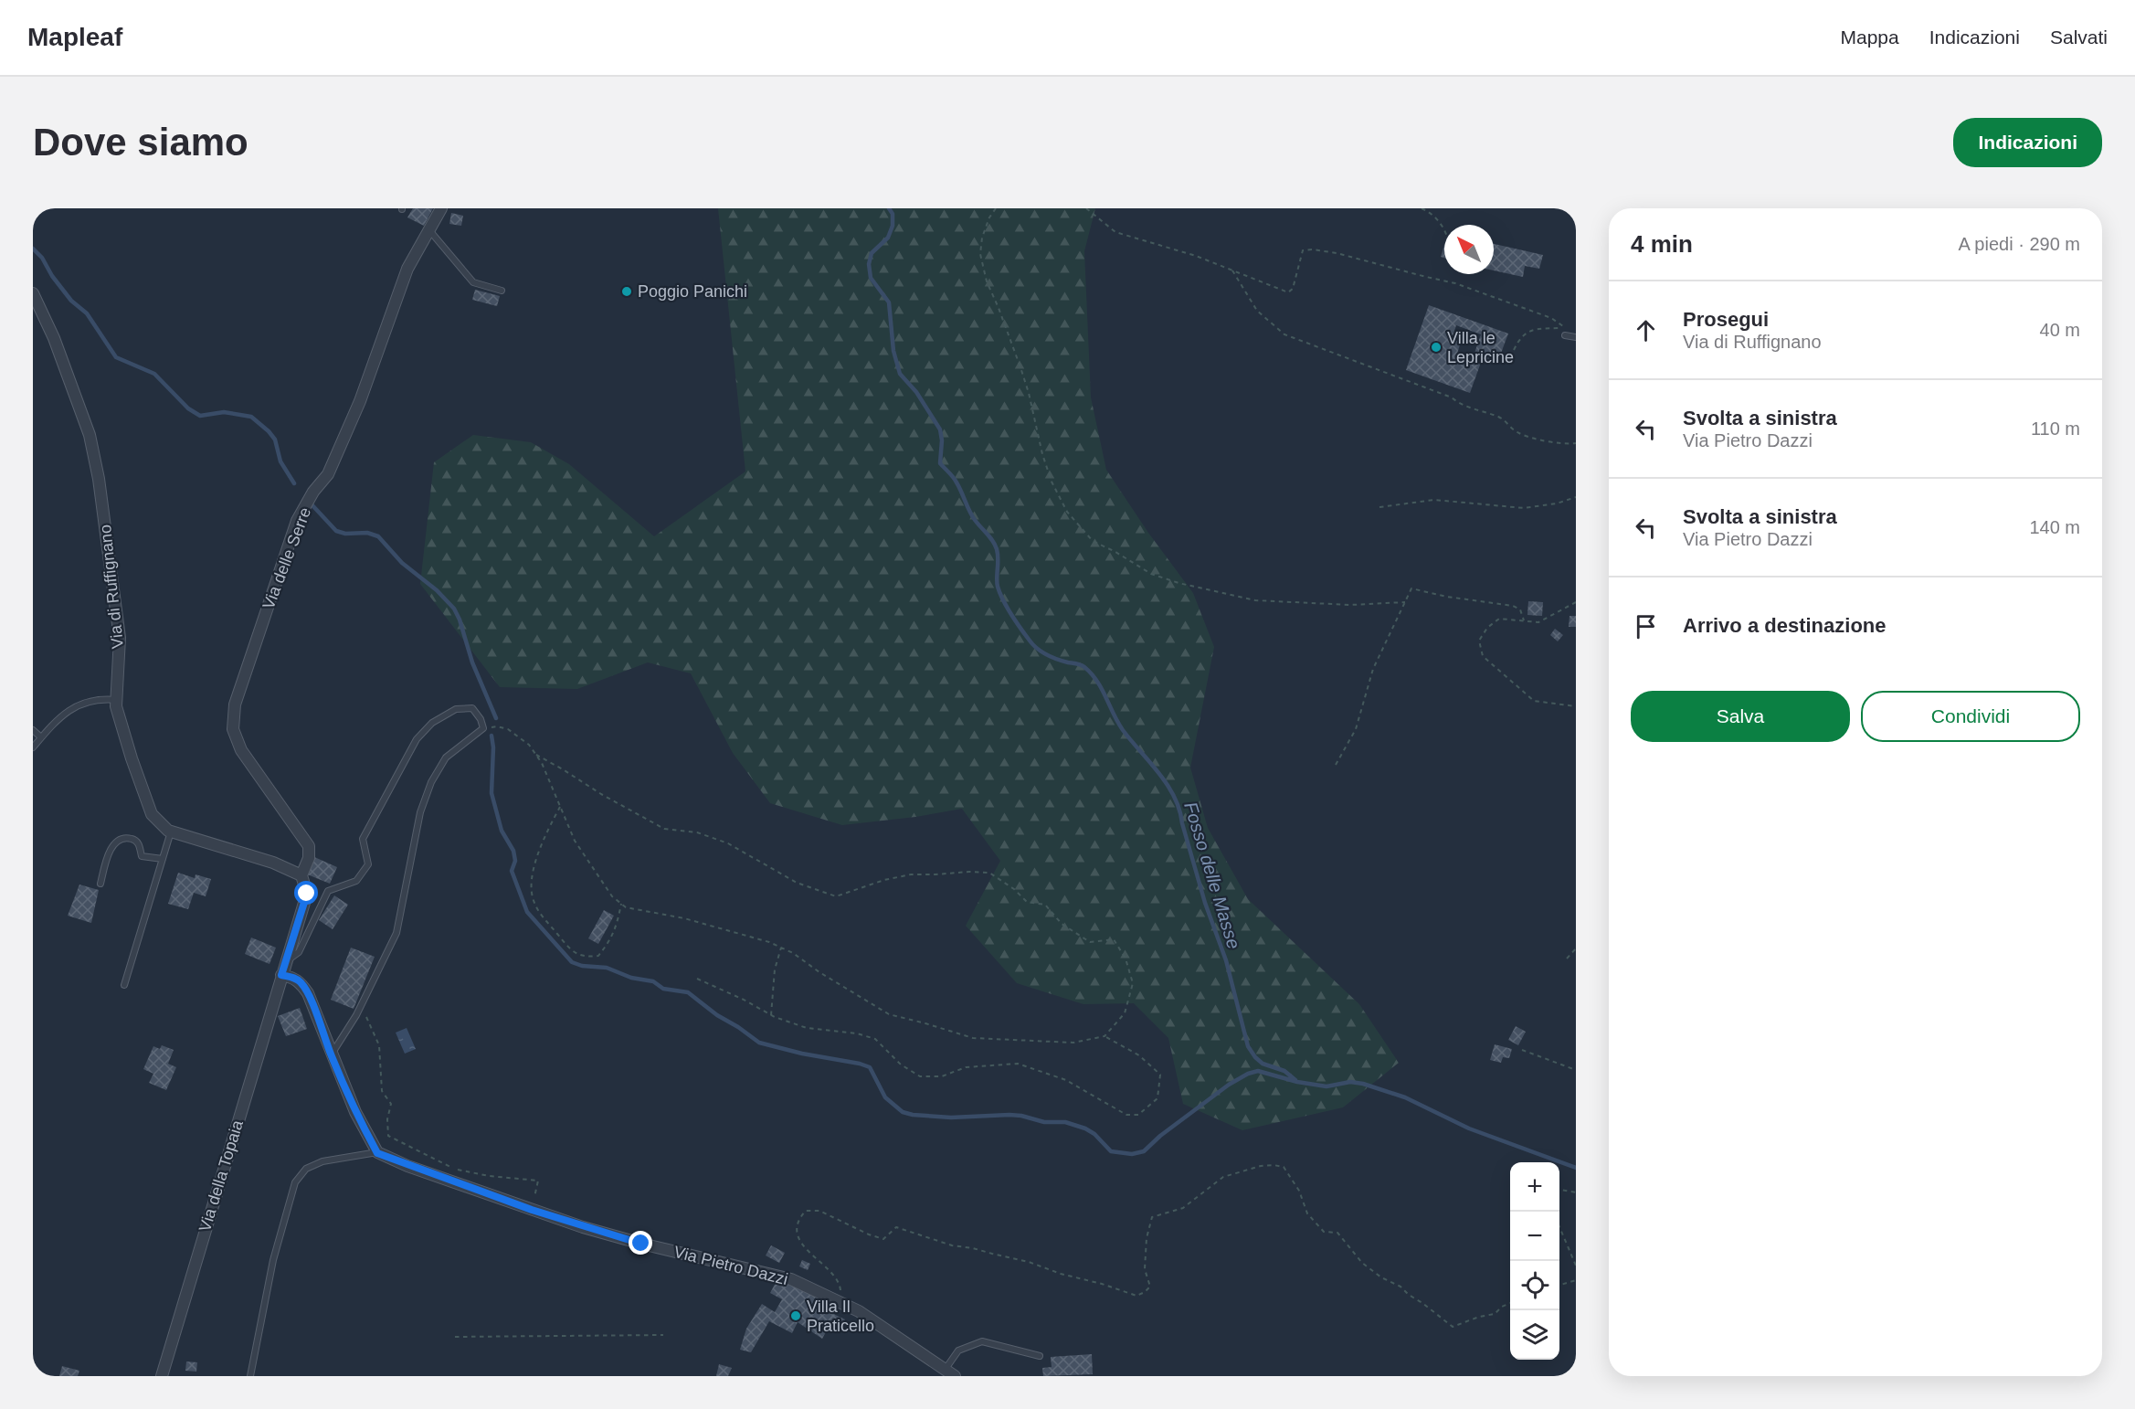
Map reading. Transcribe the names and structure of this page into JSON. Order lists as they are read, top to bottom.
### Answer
{
  "streets": {
    "street": [
      "Via delle Serre",
      "Via di Ruffignano",
      "Via della Topaia",
      "Via Pietro Dazzi"
    ]
  },
  "crossings": [
    ["Via delle Serre", "Via di Ruffignano"]
  ],
  "water": ["Fosso delle Masse"],
  "places": ["Poggio Panichi", "Villa le Lepricine", "Villa Il Praticello"],
  "north": "top left",
  "page": {
    "header": "Mapleaf",
    "nav": ["Mappa", "Indicazioni", "Salvati"],
    "buttons": [
      "Indicazioni",
      ["Salva", "Condividi"]
    ],
    "title": "Dove siamo",
    "heading": ["4 min", "A piedi · 290 m"],
    "list": [
      ["Prosegui", "Via di Ruffignano", "40 m"],
      ["Svolta a sinistra", "Via Pietro Dazzi", "110 m"],
      ["Svolta a sinistra", "Via Pietro Dazzi", "140 m"],
      "Arrivo a destinazione"
    ],
    "map_buttons": ["+", "−"]
  }
}
